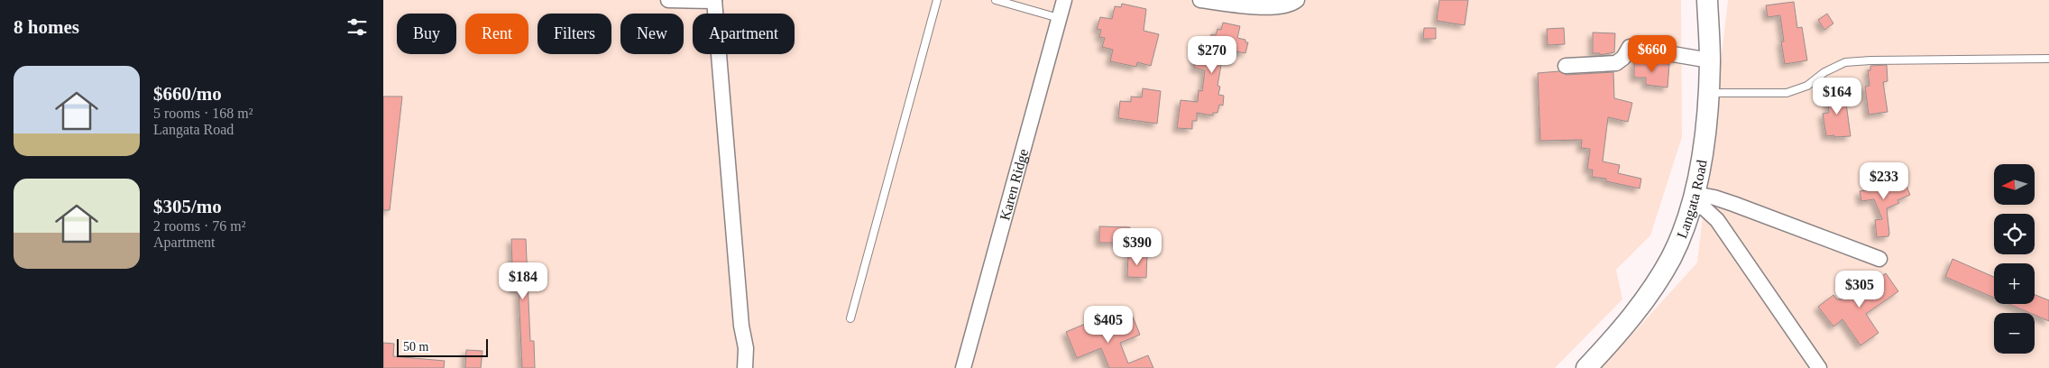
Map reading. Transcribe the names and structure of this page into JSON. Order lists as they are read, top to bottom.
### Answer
{
  "streets": {
    "main road": ["Langata Road"],
    "street": ["Karen Ridge"]
  },
  "scale_bar": "50 m",
  "north": "left",
  "page": {
    "heading": "8 homes",
    "chip": [
      "Buy",
      "Rent",
      "Filters",
      "New",
      "Apartment"
    ],
    "price": [
      "$660",
      "$270",
      "$164",
      "$233",
      "$390",
      "$184",
      "$305",
      "$405"
    ],
    "list": [
      {
        "name": "$660/mo",
        "note": "5 rooms · 168 m² · Langata Road"
      },
      {
        "name": "$305/mo",
        "note": "2 rooms · 76 m² · Apartment"
      }
    ],
    "map_buttons": ["+", "−"],
    "scale": "50 m"
  }
}
